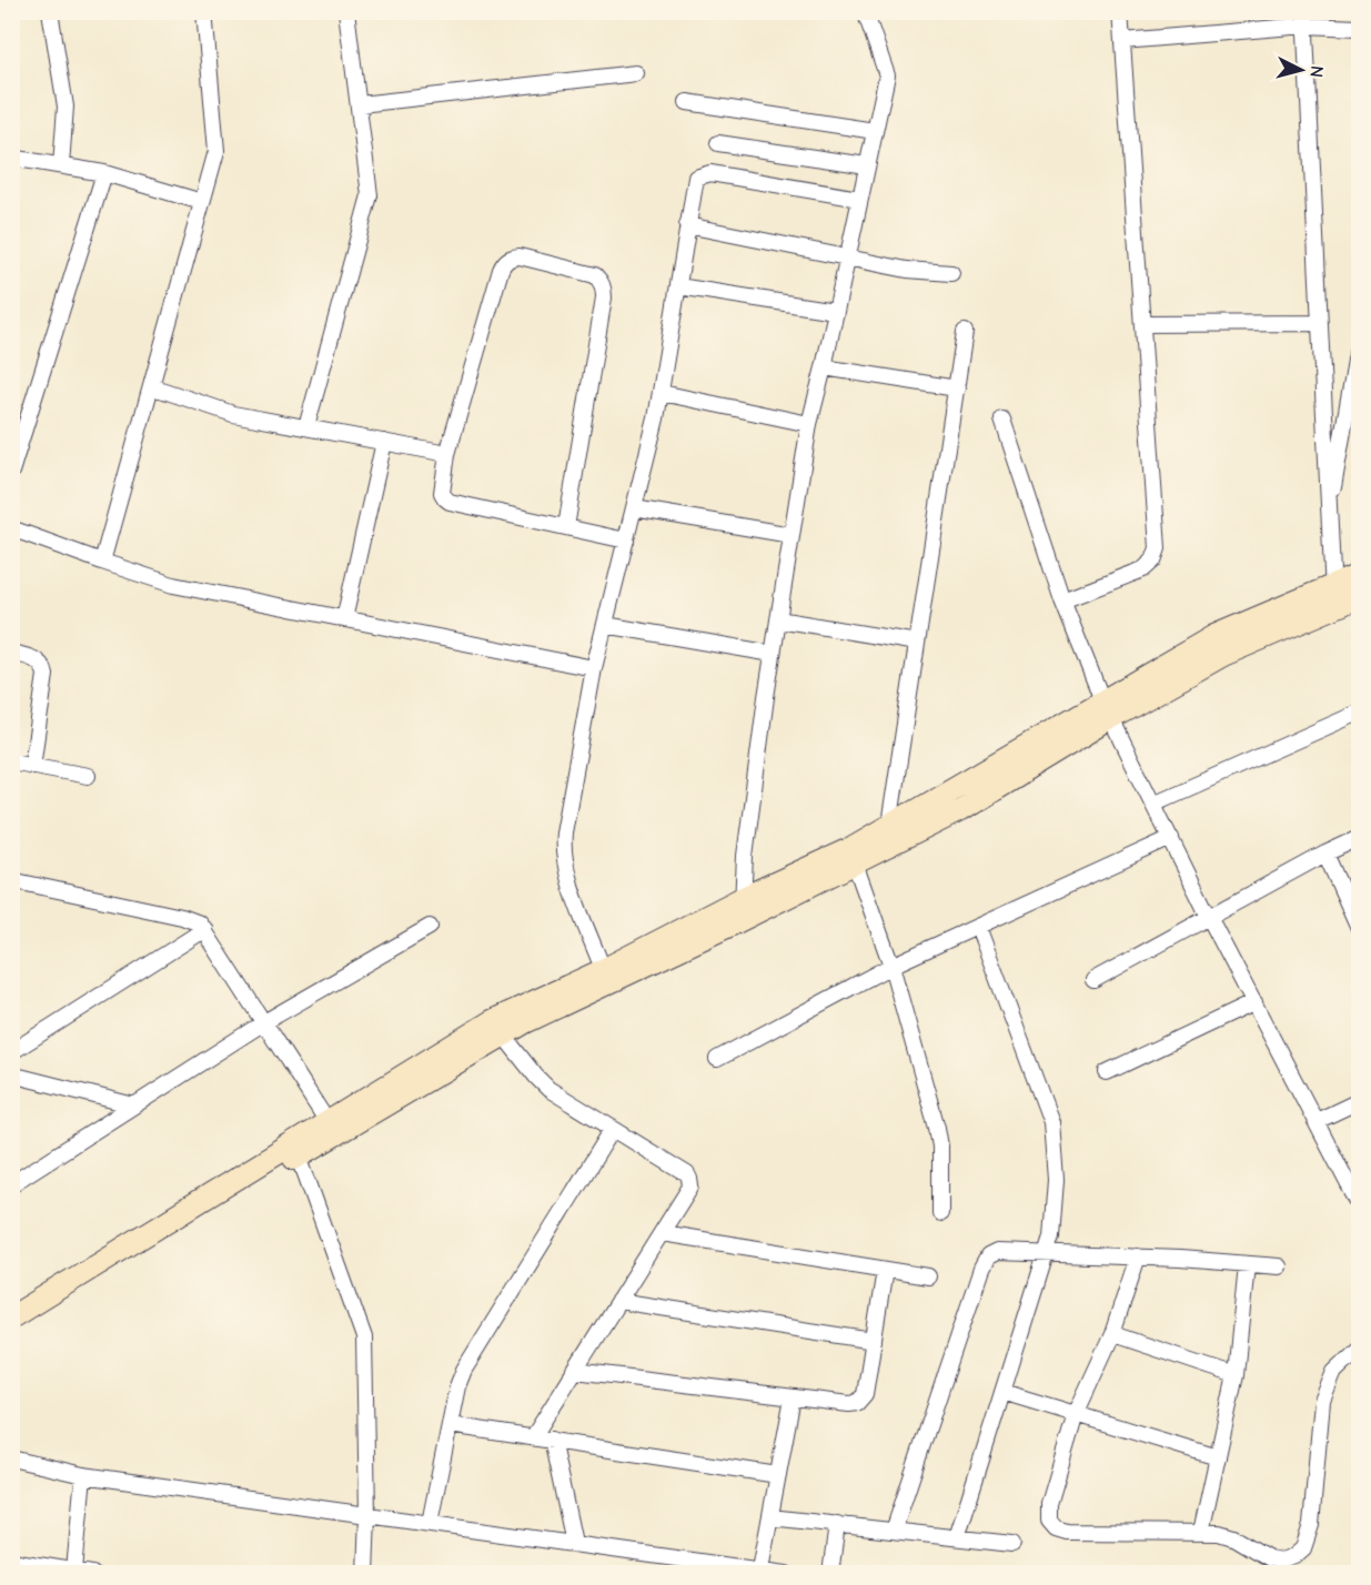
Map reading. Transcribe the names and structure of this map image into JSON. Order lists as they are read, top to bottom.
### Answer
{
  "north": "right"
}
